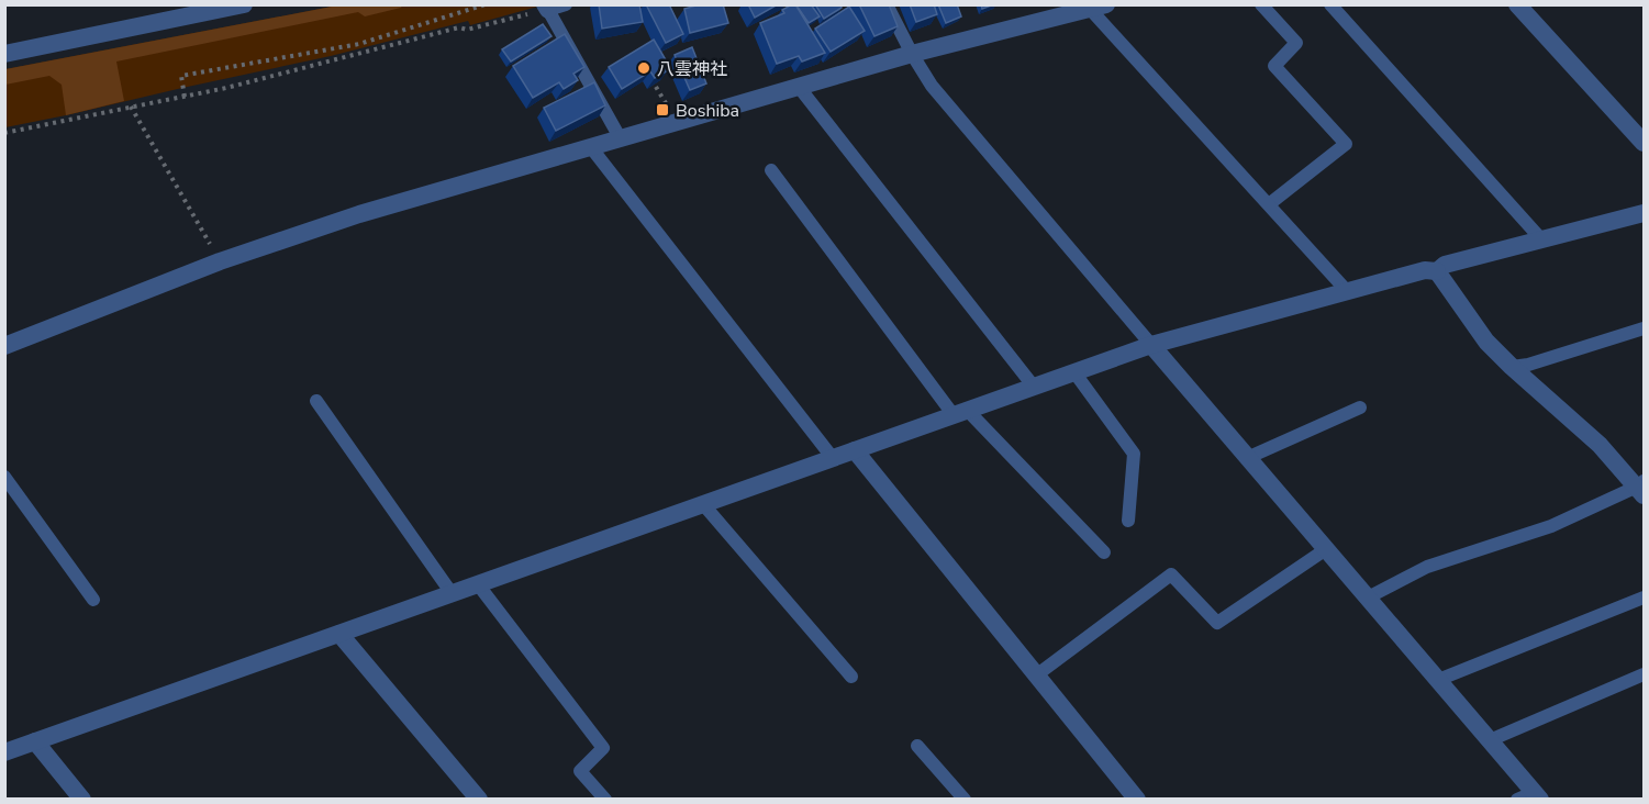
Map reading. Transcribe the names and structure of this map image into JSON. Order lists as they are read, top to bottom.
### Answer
{
  "places": {
    "other": ["八雲神社"],
    "transit": ["Boshiba"]
  }
}
